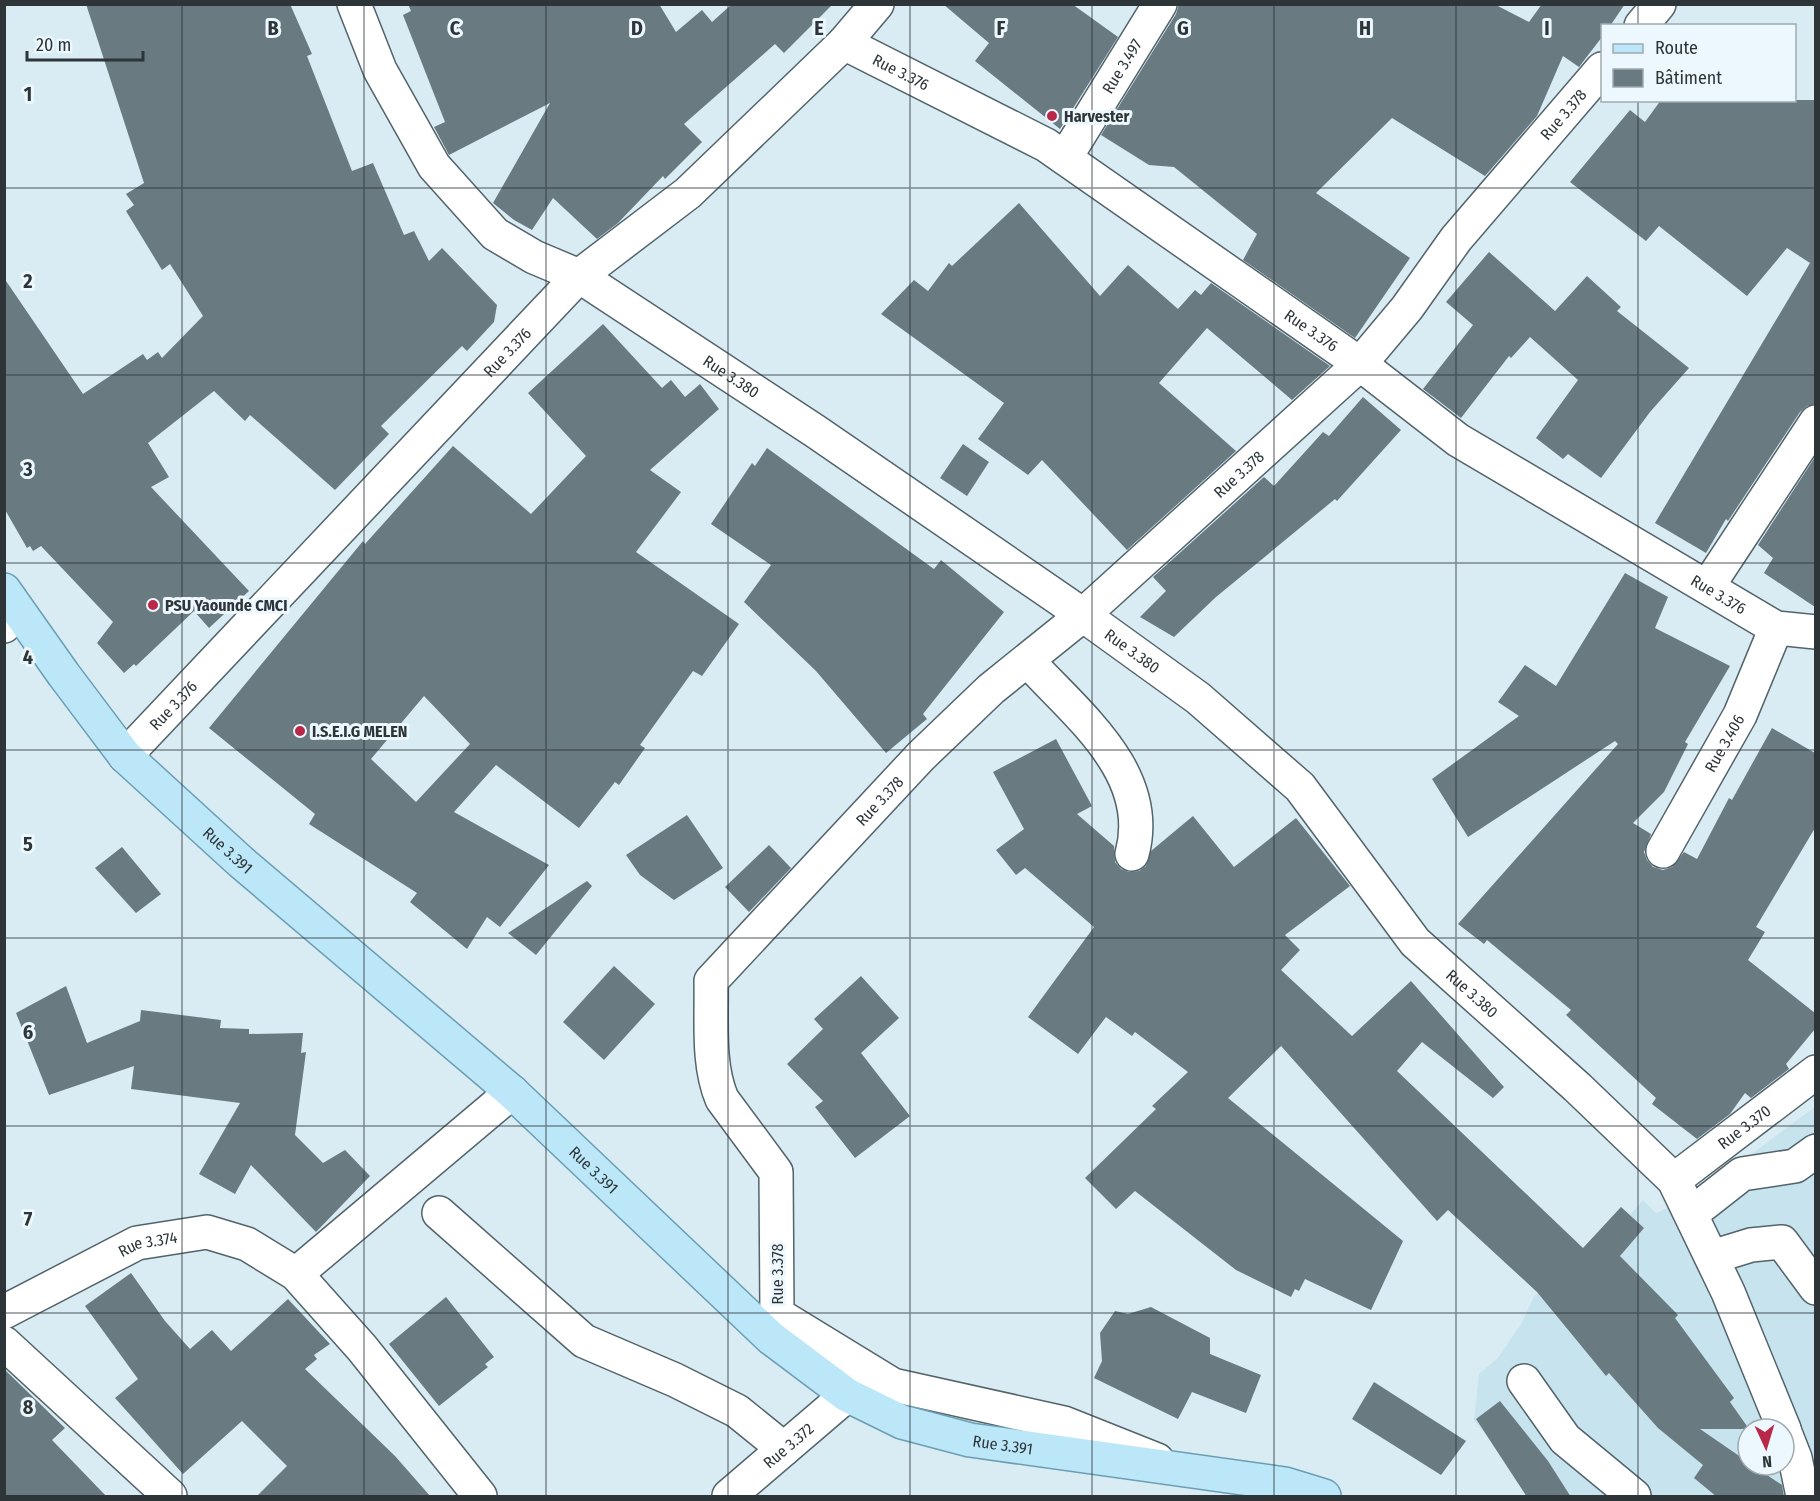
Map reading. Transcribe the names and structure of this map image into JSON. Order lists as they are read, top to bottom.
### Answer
{
  "streets": {
    "main road": ["Rue 3.391"],
    "street": [
      "Rue 3.497",
      "Rue 3.376",
      "Rue 3.378",
      "Rue 3.380",
      "Rue 3.406",
      "Rue 3.370",
      "Rue 3.374",
      "Rue 3.372"
    ]
  },
  "crossings": [
    ["Rue 3.497", "Rue 3.376"],
    ["Rue 3.376", "Rue 3.378"],
    ["Rue 3.376", "Rue 3.380"],
    ["Rue 3.376", "Rue 3.406"],
    ["Rue 3.376", "Rue 3.391"],
    ["Rue 3.378", "Rue 3.380"],
    ["Rue 3.378", "Rue 3.391"],
    ["Rue 3.380", "Rue 3.370"],
    ["Rue 3.391", "Rue 3.372"]
  ],
  "places": ["Harvester", "PSU Yaounde CMCI", "I.S.E.I.G MELEN"],
  "legend": ["Route", "Bâtiment"],
  "scale_bar": "20 m",
  "north": "bottom",
  "grid": {
    "columns": [
      "B",
      "C",
      "D",
      "E",
      "F",
      "G",
      "H",
      "I"
    ],
    "rows": [
      "1",
      "2",
      "3",
      "4",
      "5",
      "6",
      "7",
      "8"
    ]
  }
}
